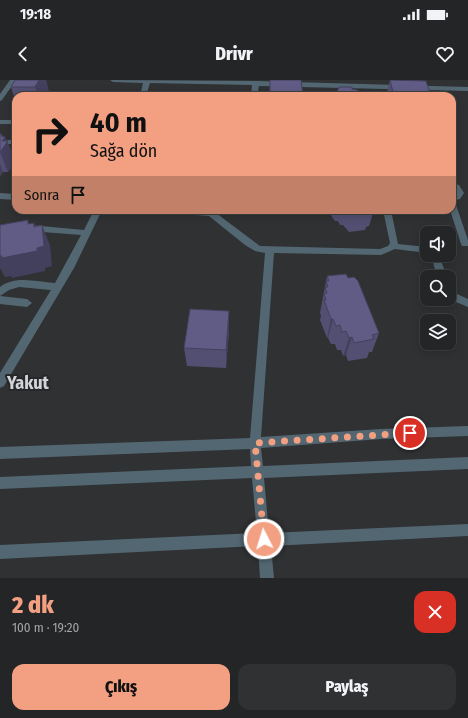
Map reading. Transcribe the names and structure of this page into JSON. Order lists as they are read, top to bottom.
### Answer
{
  "districts": ["Yakut"],
  "page": {
    "status": "19:18",
    "header": "Drivr",
    "turn": ["40 m", "Sağa dön"],
    "then": "Sonra",
    "heading": ["2 dk", "100 m · 19:20"],
    "buttons": ["Çıkış", "Paylaş"]
  }
}
